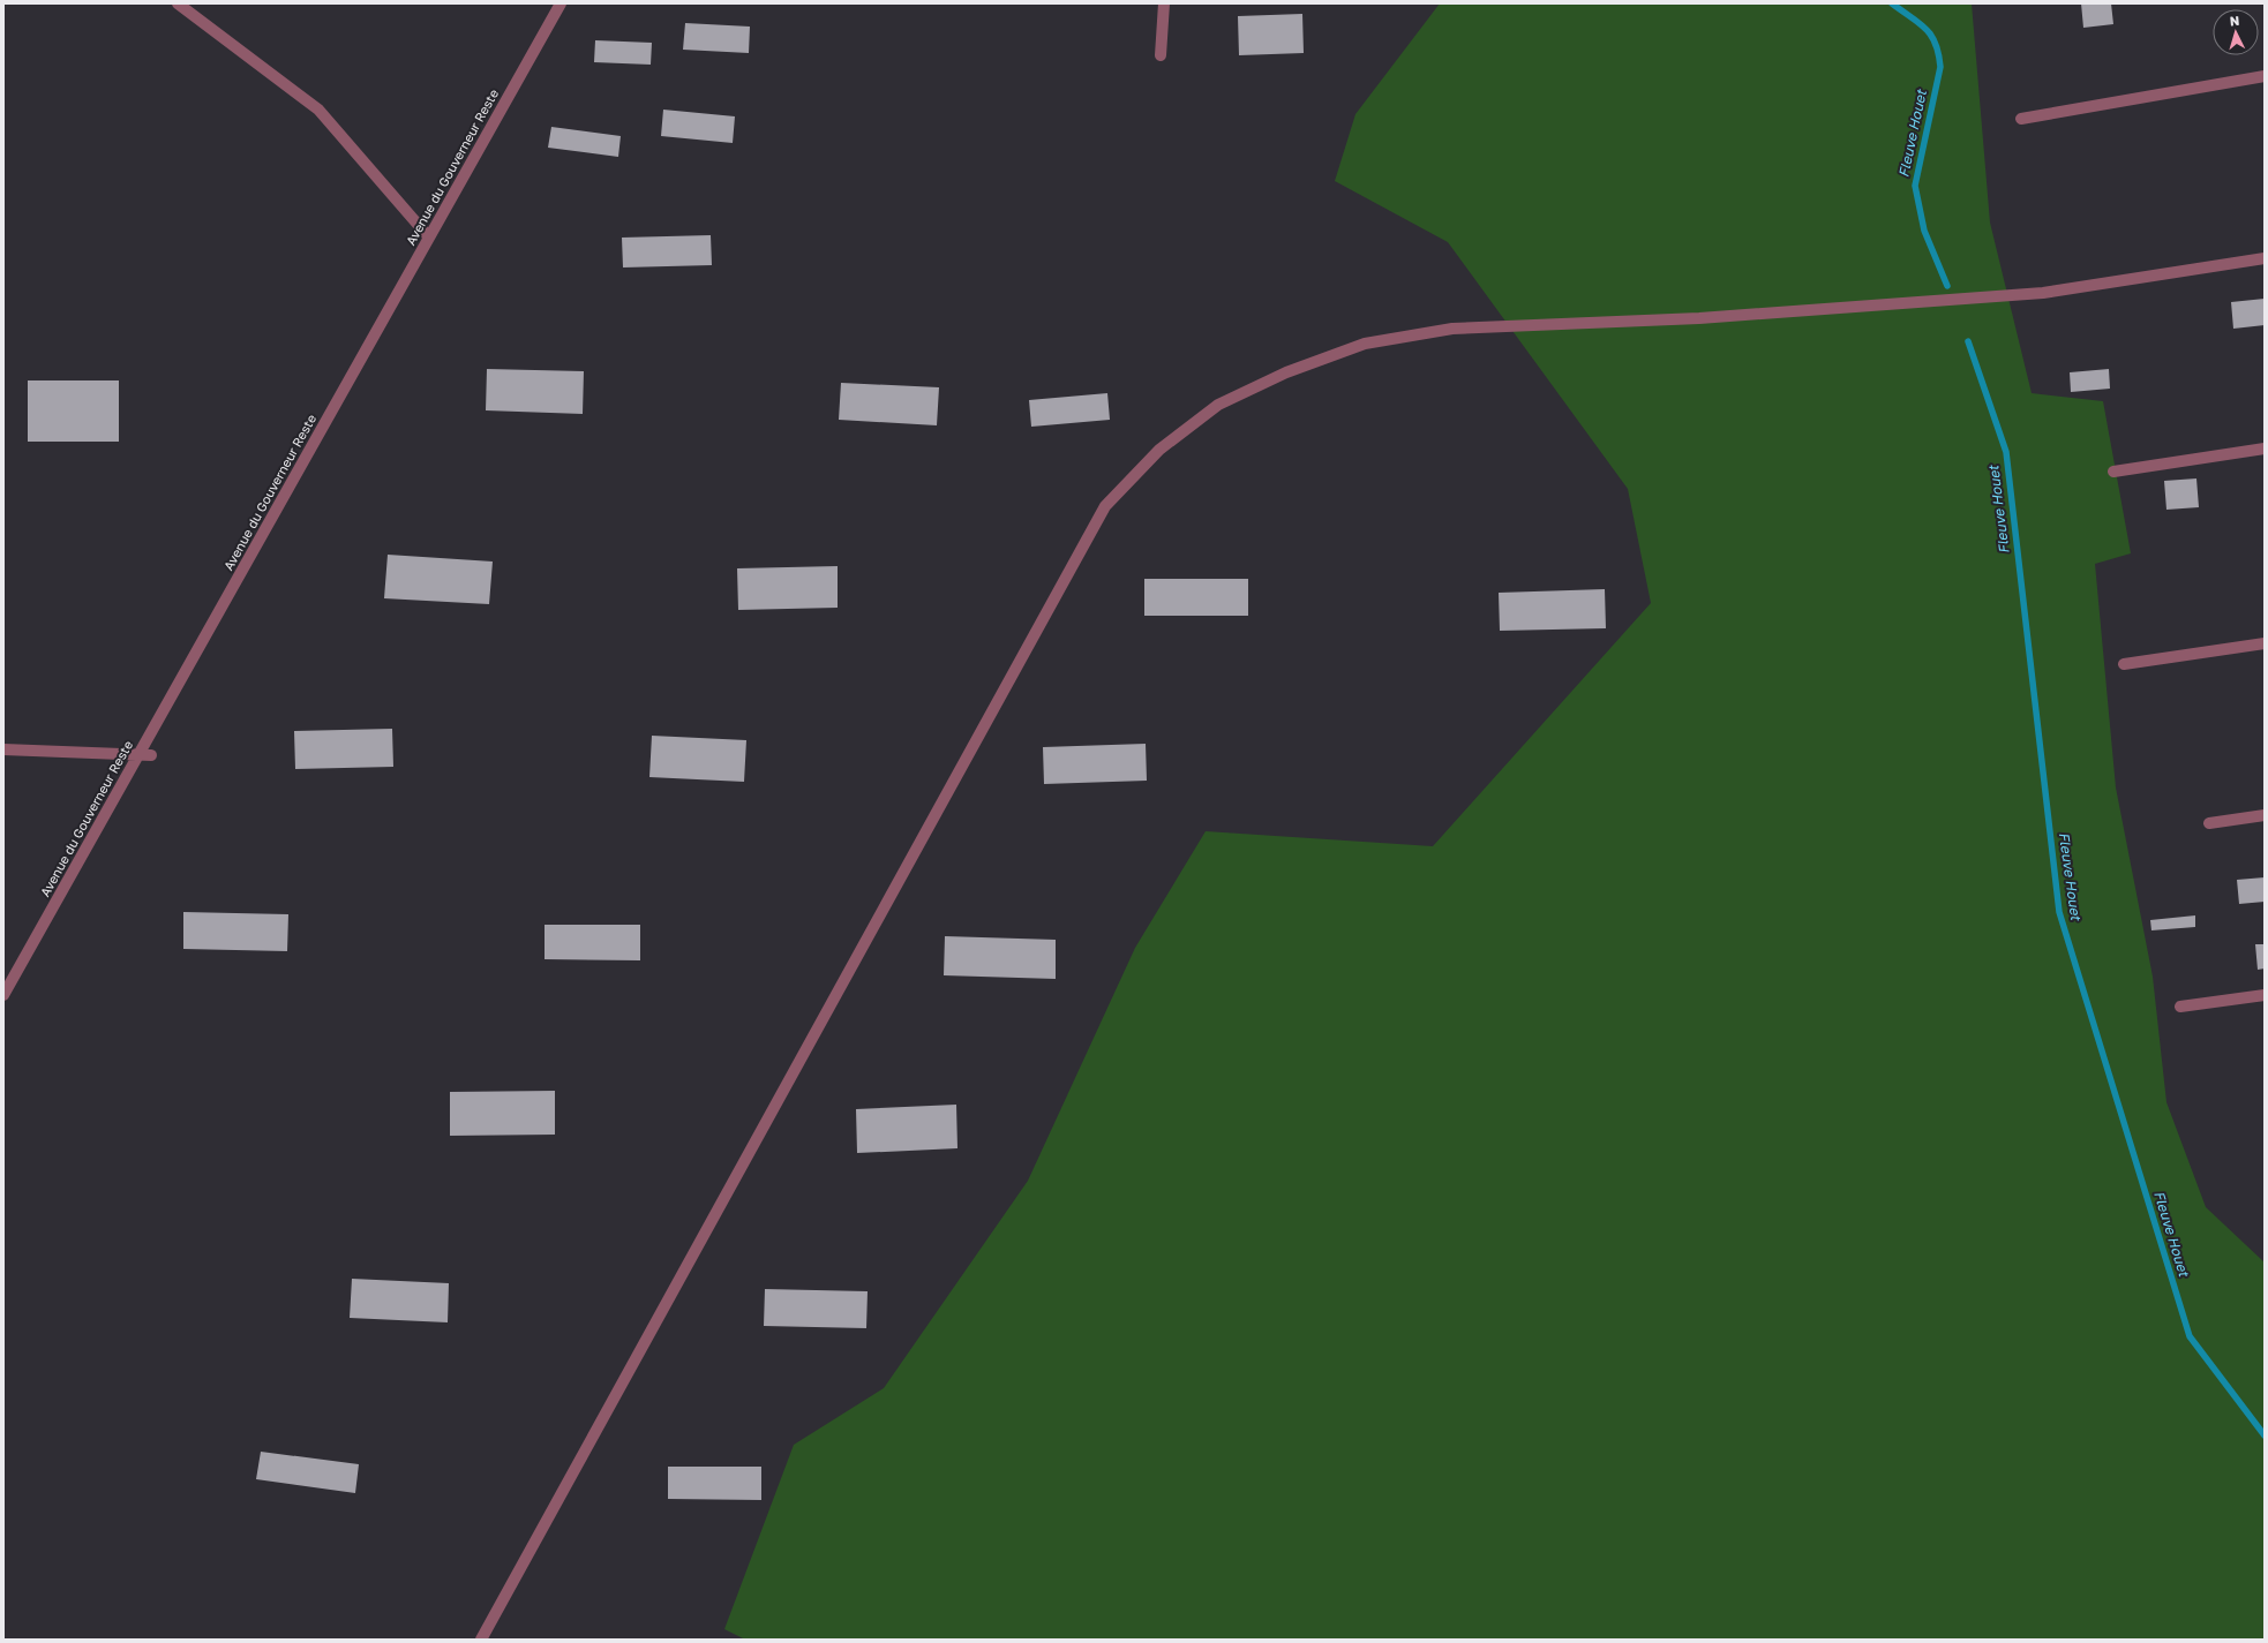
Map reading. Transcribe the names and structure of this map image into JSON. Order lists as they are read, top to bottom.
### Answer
{
  "streets": {
    "street": ["Avenue du Gouverneur Reste"]
  },
  "water": ["Fleuve Houet"],
  "north": "top"
}
